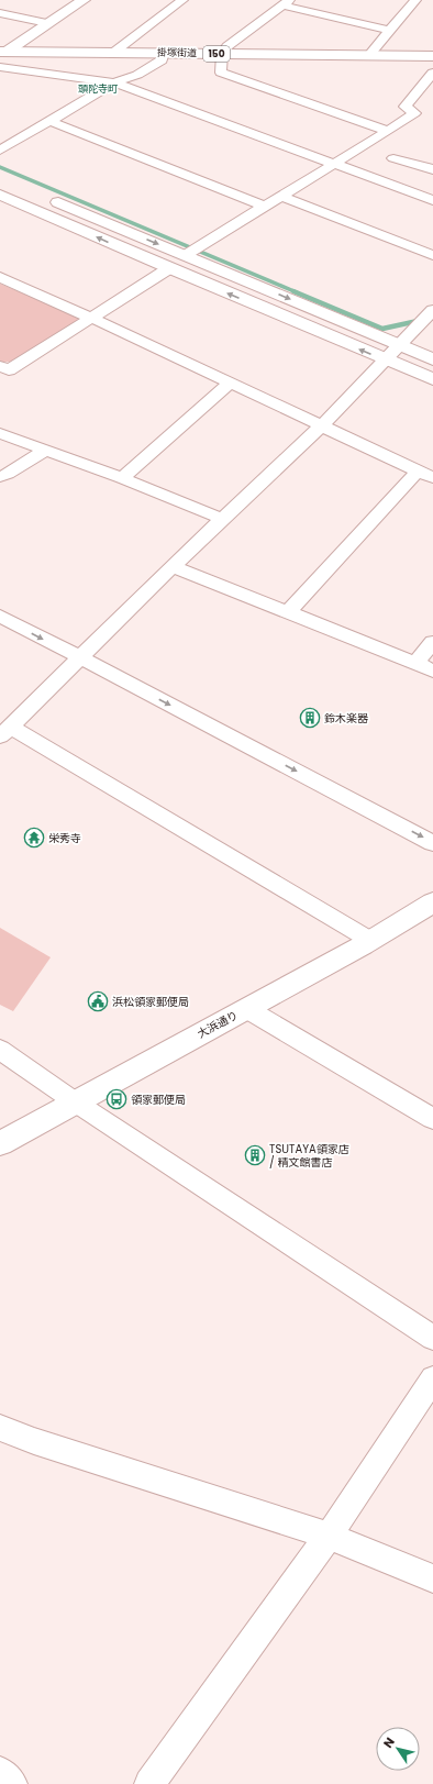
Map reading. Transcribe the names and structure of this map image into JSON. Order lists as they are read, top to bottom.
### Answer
{
  "streets": {
    "main road": ["掛塚街道", "150", "大浜通り"]
  },
  "districts": ["頭陀寺町"],
  "places": {
    "building": ["鈴木楽器", "TSUTAYA領家店 / 精文館書店"],
    "temple": ["栄秀寺"],
    "public building": ["浜松領家郵便局"],
    "bus stop": ["領家郵便局"]
  },
  "north": "top left"
}
